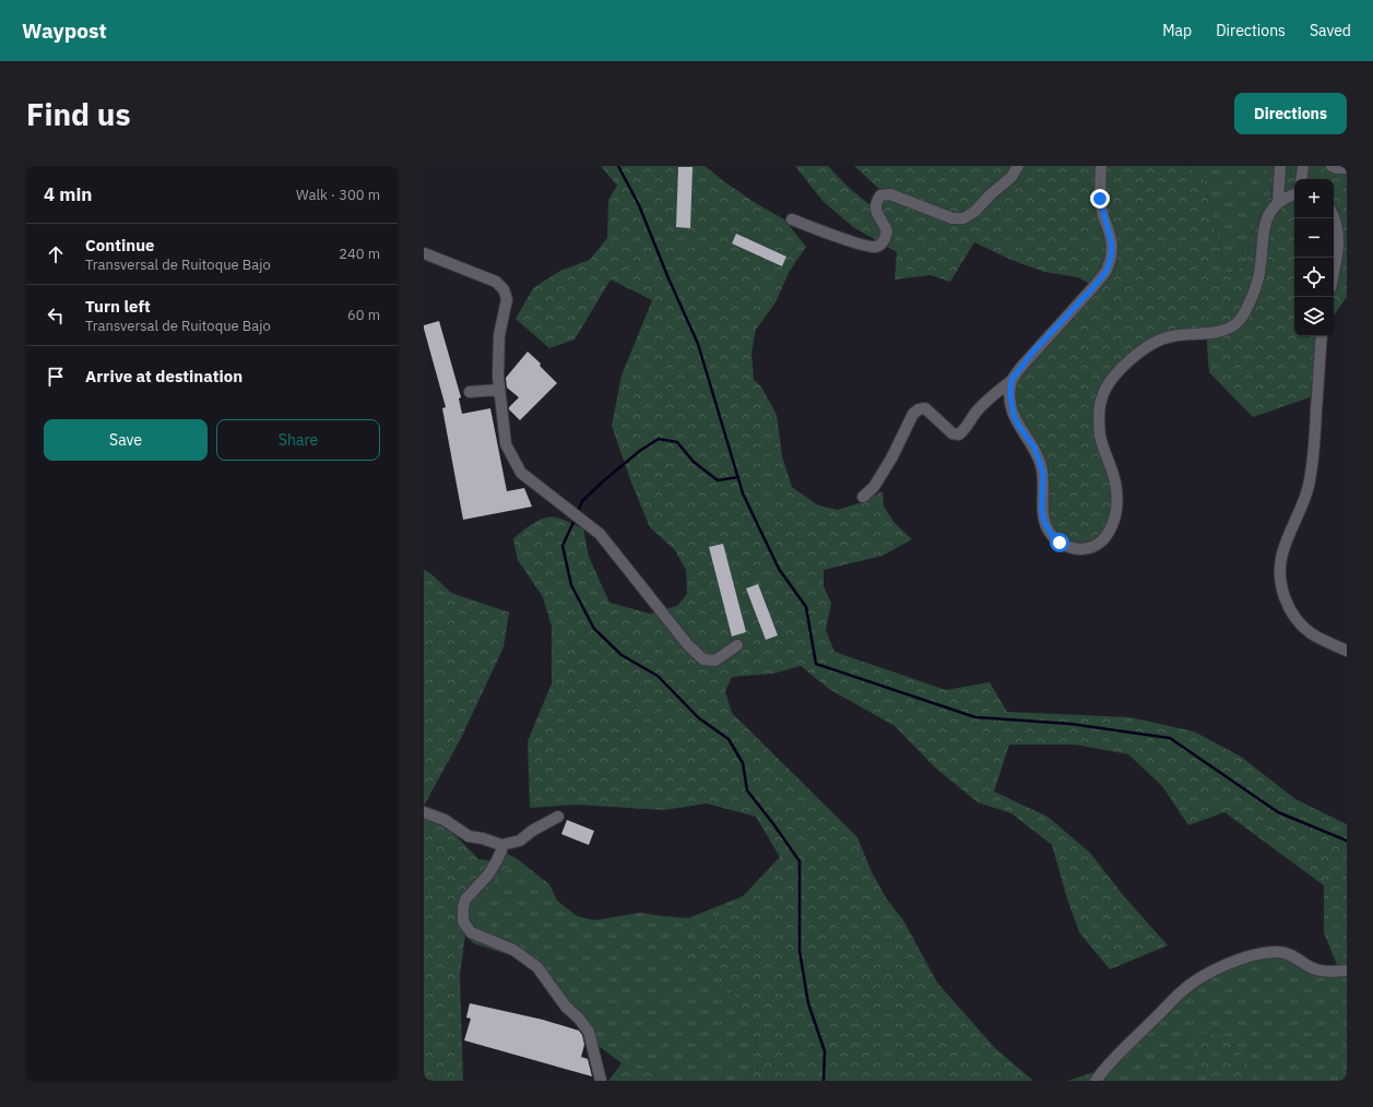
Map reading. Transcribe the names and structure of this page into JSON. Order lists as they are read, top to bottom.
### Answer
{
  "page": {
    "header": "Waypost",
    "nav": ["Map", "Directions", "Saved"],
    "buttons": [
      "Directions",
      ["Save", "Share"]
    ],
    "title": "Find us",
    "heading": ["4 min", "Walk · 300 m"],
    "map_buttons": ["+", "−"],
    "list": [
      ["Continue", "Transversal de Ruitoque Bajo", "240 m"],
      ["Turn left", "Transversal de Ruitoque Bajo", "60 m"],
      "Arrive at destination"
    ]
  }
}
